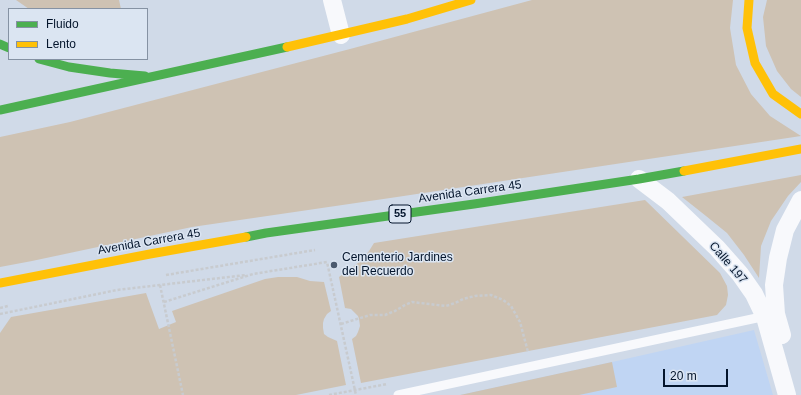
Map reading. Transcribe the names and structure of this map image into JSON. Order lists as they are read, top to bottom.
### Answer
{
  "streets": {
    "main road": ["Avenida Carrera 45", "55"],
    "street": ["Calle 197"]
  },
  "crossings": [
    ["Avenida Carrera 45", "Calle 197"]
  ],
  "places": ["Cementerio Jardines del Recuerdo"],
  "legend": ["Fluido", "Lento"],
  "scale_bar": "20 m"
}
